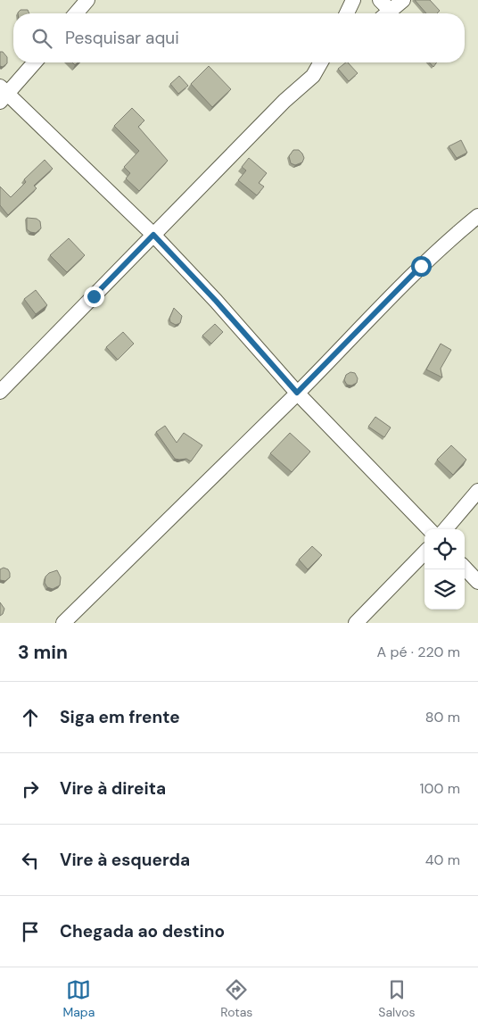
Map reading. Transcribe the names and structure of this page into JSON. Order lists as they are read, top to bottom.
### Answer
{
  "page": {
    "search": "Pesquisar aqui",
    "heading": ["3 min", "A pé · 220 m"],
    "list": [
      ["Siga em frente", "80 m"],
      ["Vire à direita", "100 m"],
      ["Vire à esquerda", "40 m"],
      "Chegada ao destino"
    ],
    "nav": ["Mapa", "Rotas", "Salvos"]
  }
}
